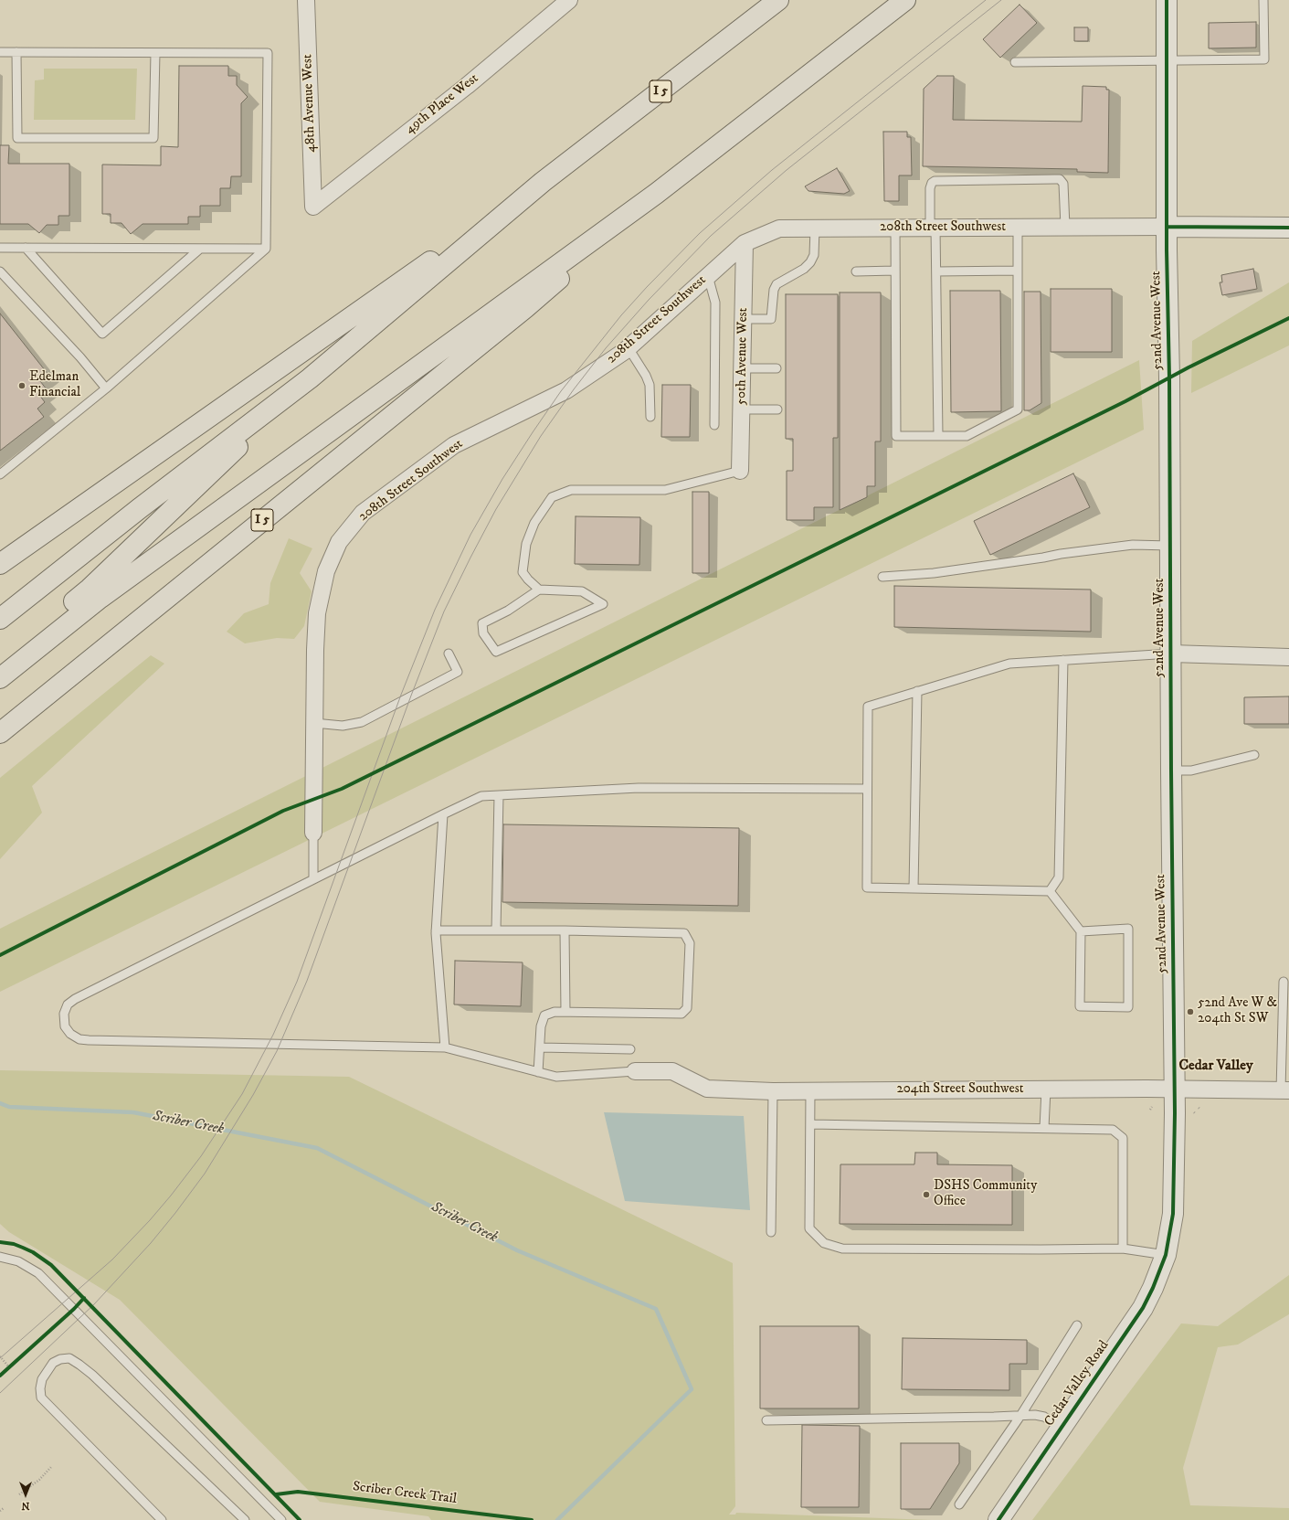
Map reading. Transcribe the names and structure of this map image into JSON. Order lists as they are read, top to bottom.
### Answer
{
  "streets": {
    "highway": ["I 5"],
    "street": [
      "48th Avenue West",
      "49th Place West",
      "208th Street Southwest",
      "52nd Avenue West",
      "50th Avenue West",
      "204th Street Southwest",
      "Cedar Valley Road"
    ],
    "cycle path": ["Scriber Creek Trail"]
  },
  "crossings": [
    ["48th Avenue West", "49th Place West"],
    ["208th Street Southwest", "52nd Avenue West"],
    ["208th Street Southwest", "50th Avenue West"],
    ["52nd Avenue West", "204th Street Southwest"],
    ["52nd Avenue West", "Cedar Valley Road"]
  ],
  "districts": ["Cedar Valley"],
  "water": ["Scriber Creek"],
  "places": ["Edelman Financial", "52nd Ave W & 204th St SW", "DSHS Community Office"],
  "north": "bottom"
}
